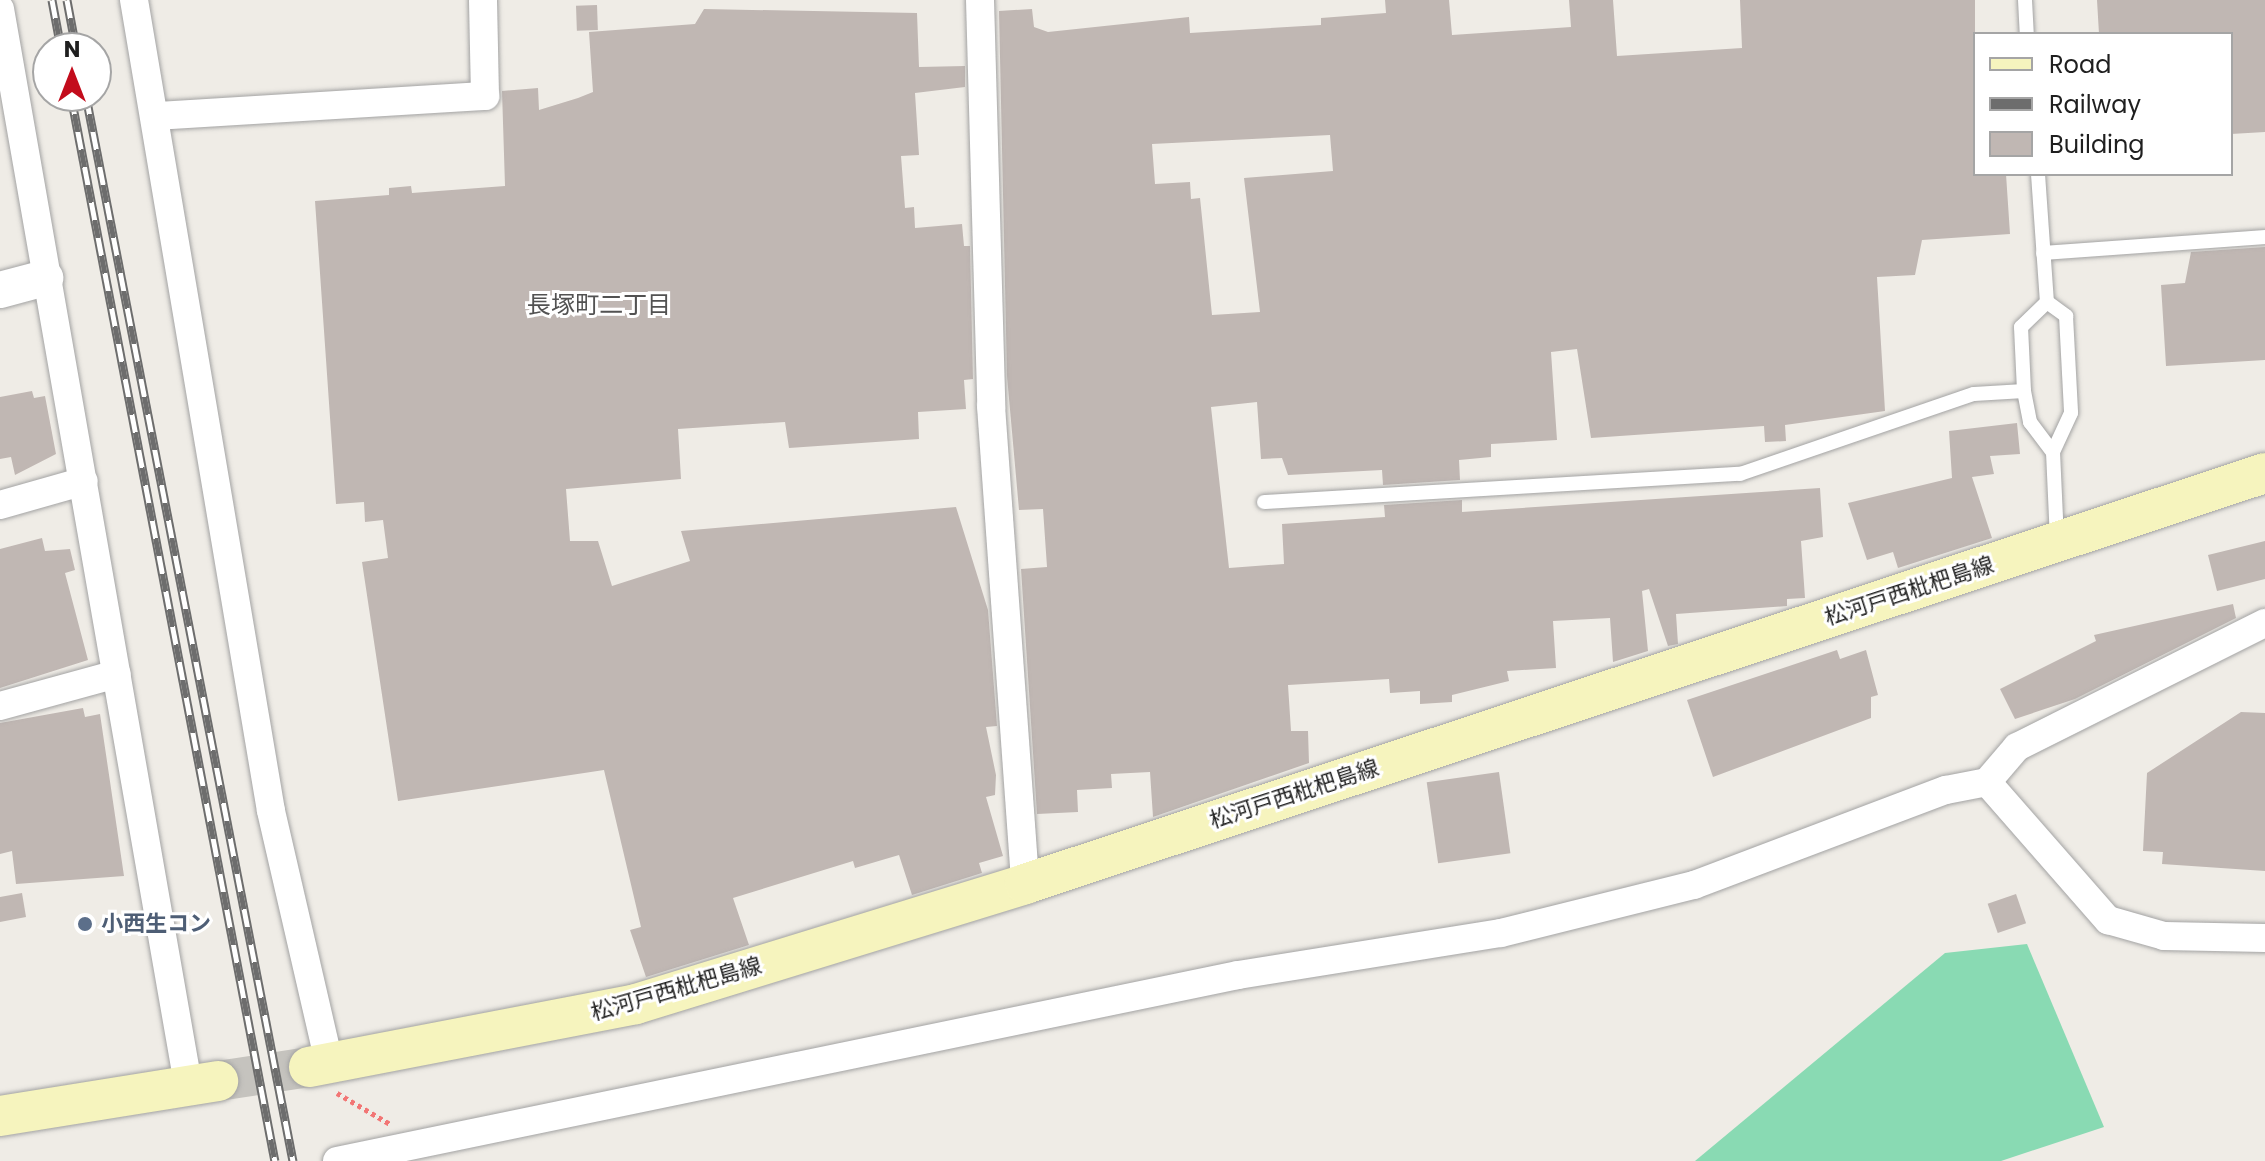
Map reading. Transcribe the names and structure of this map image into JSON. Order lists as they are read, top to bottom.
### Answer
{
  "streets": {
    "main road": ["松河戸西枇杷島線"]
  },
  "districts": ["長塚町二丁目"],
  "places": ["小西生コン"],
  "legend": ["Road", "Railway", "Building"],
  "north": "top"
}
